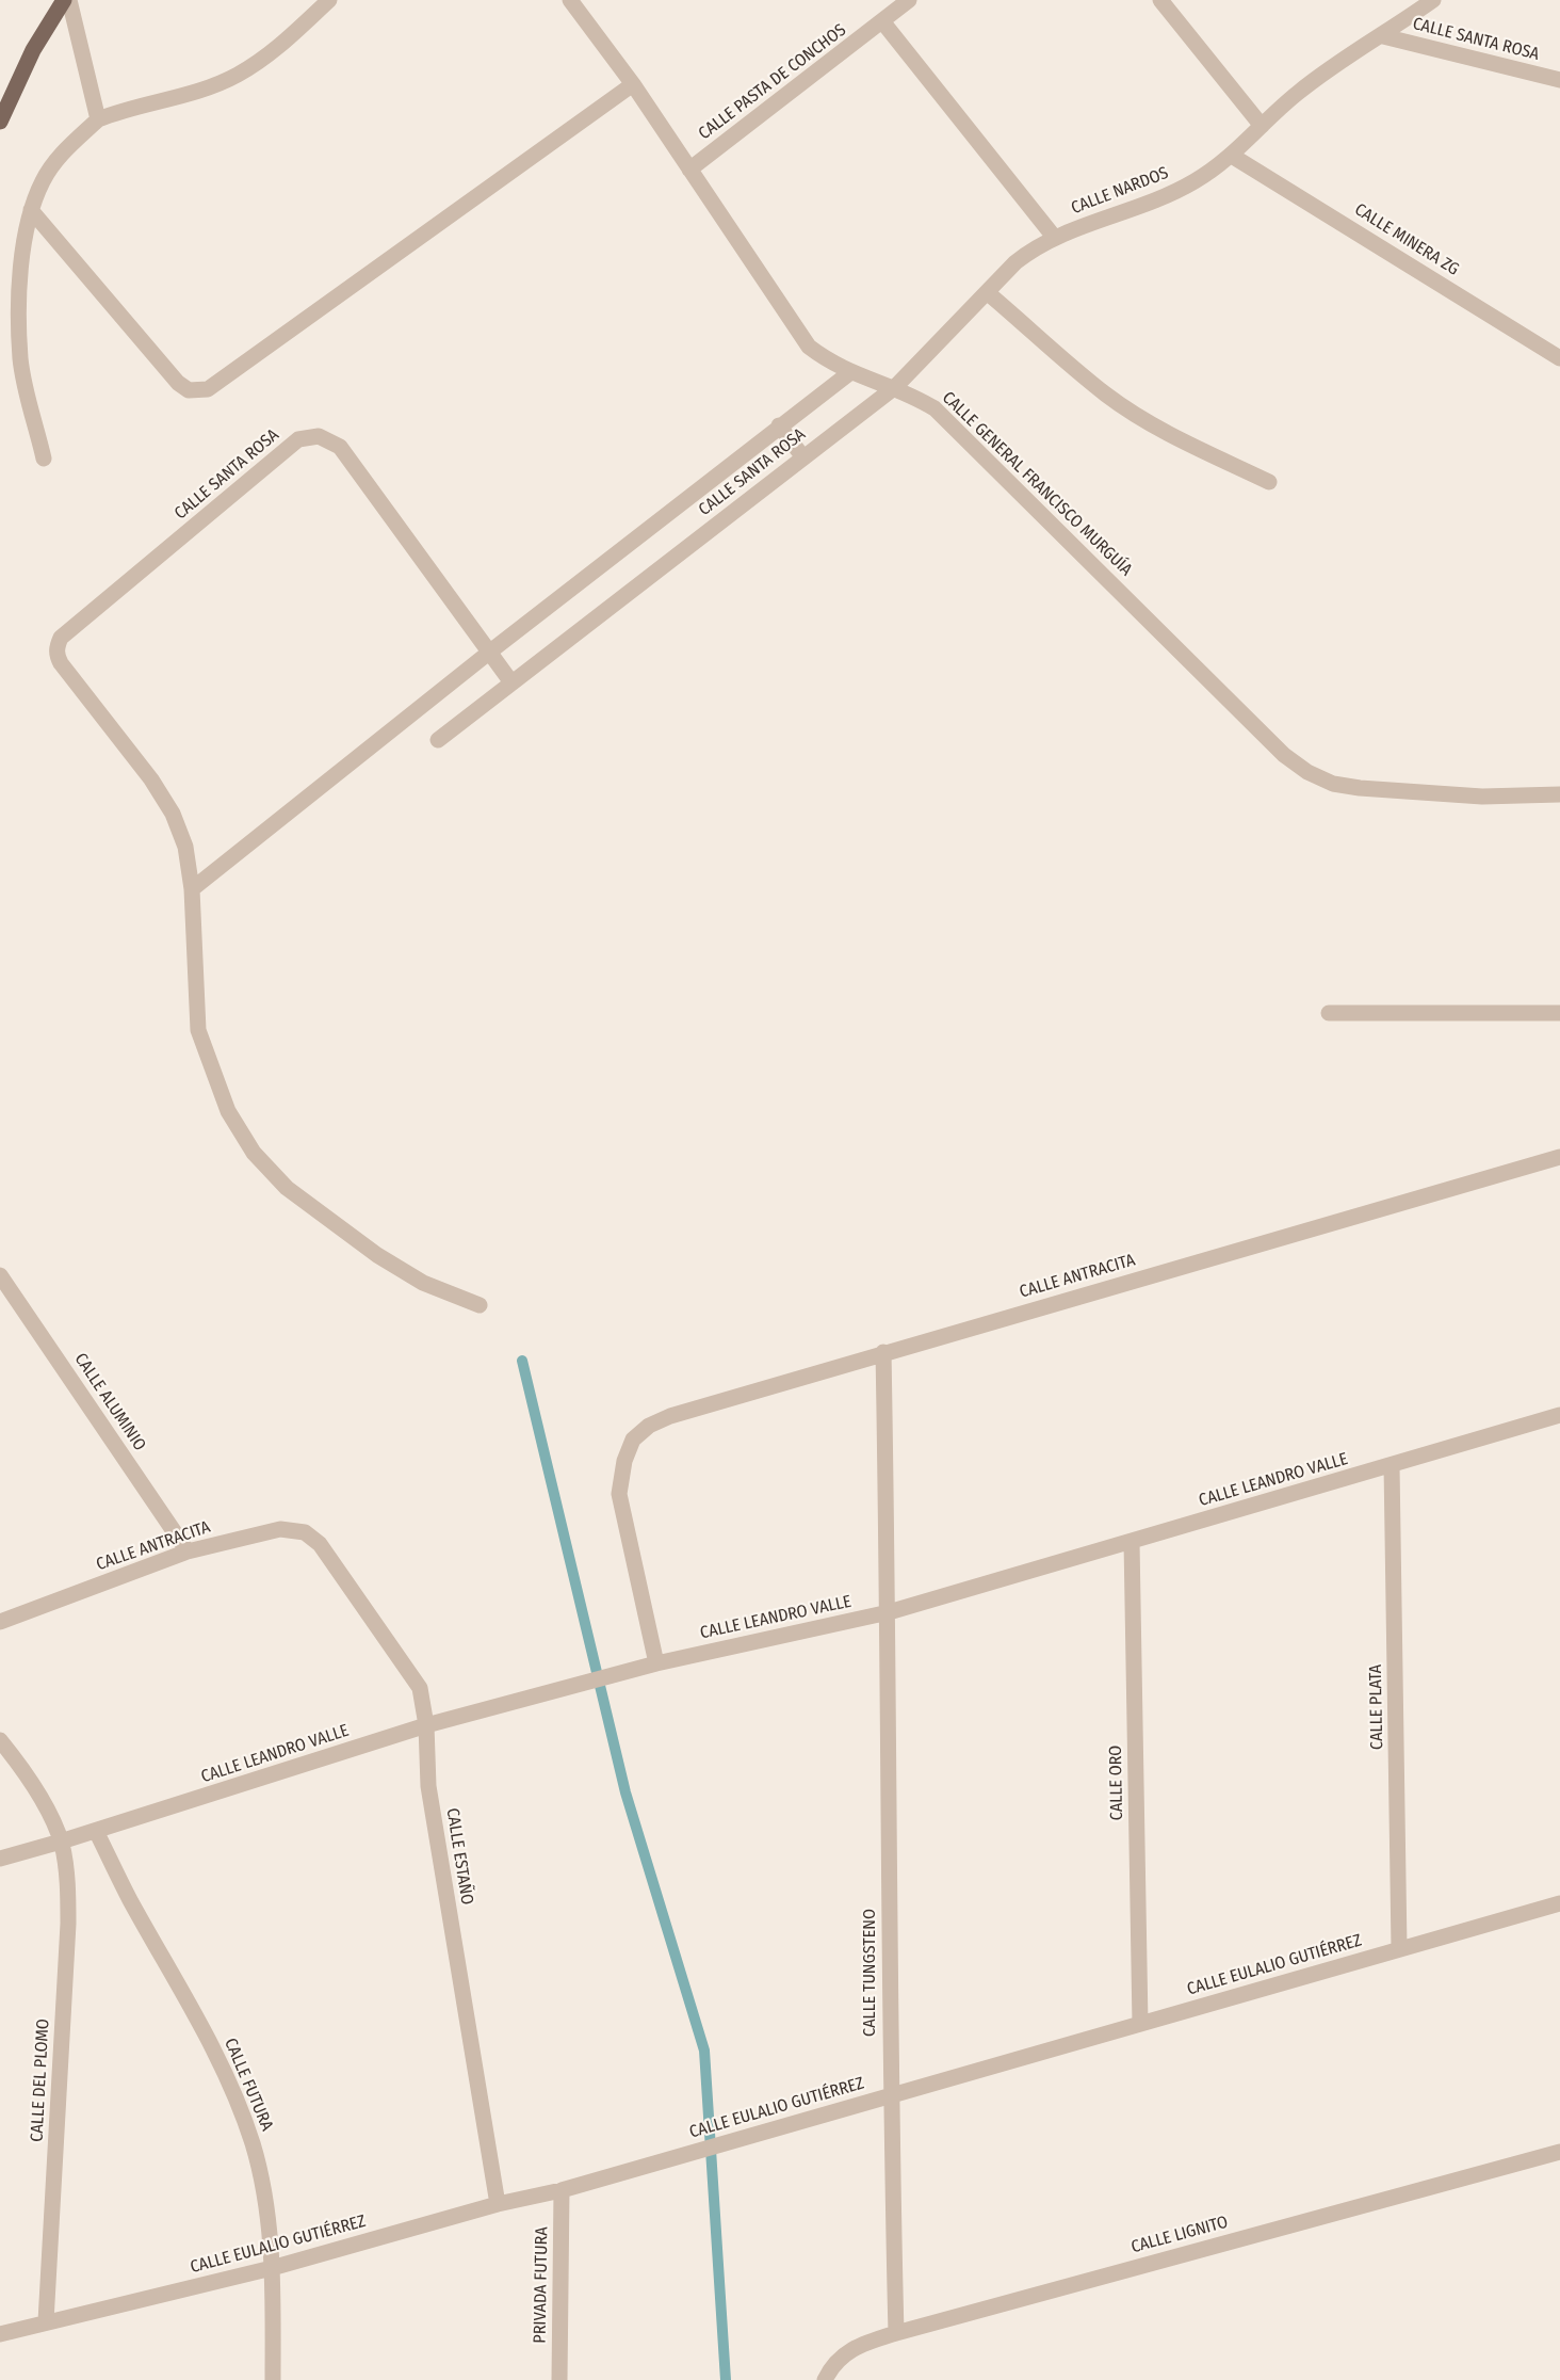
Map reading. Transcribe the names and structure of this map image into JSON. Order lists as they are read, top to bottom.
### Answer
{
  "streets": {
    "street": [
      "CALLE SANTA ROSA",
      "CALLE PASTA DE CONCHOS",
      "CALLE NARDOS",
      "CALLE MINERA ZG",
      "CALLE GENERAL FRANCISCO MURGUÍA",
      "CALLE ANTRACITA",
      "CALLE ALUMINIO",
      "CALLE LEANDRO VALLE",
      "CALLE PLATA",
      "CALLE ORO",
      "CALLE ESTAÑO",
      "CALLE EULALIO GUTIÉRREZ",
      "CALLE TUNGSTENO",
      "CALLE DEL PLOMO",
      "CALLE FUTURA",
      "CALLE LIGNITO",
      "PRIVADA FUTURA"
    ]
  },
  "crossings": [
    ["CALLE SANTA ROSA", "CALLE NARDOS"],
    ["CALLE SANTA ROSA", "CALLE GENERAL FRANCISCO MURGUÍA"],
    ["CALLE PASTA DE CONCHOS", "CALLE GENERAL FRANCISCO MURGUÍA"],
    ["CALLE NARDOS", "CALLE MINERA ZG"],
    ["CALLE NARDOS", "CALLE GENERAL FRANCISCO MURGUÍA"],
    ["CALLE ANTRACITA", "CALLE ALUMINIO"],
    ["CALLE ANTRACITA", "CALLE LEANDRO VALLE"],
    ["CALLE ANTRACITA", "CALLE ESTAÑO"],
    ["CALLE ANTRACITA", "CALLE TUNGSTENO"],
    ["CALLE LEANDRO VALLE", "CALLE PLATA"],
    ["CALLE LEANDRO VALLE", "CALLE ORO"],
    ["CALLE LEANDRO VALLE", "CALLE ESTAÑO"],
    ["CALLE LEANDRO VALLE", "CALLE TUNGSTENO"],
    ["CALLE LEANDRO VALLE", "CALLE DEL PLOMO"],
    ["CALLE LEANDRO VALLE", "CALLE FUTURA"],
    ["CALLE PLATA", "CALLE EULALIO GUTIÉRREZ"],
    ["CALLE ORO", "CALLE EULALIO GUTIÉRREZ"],
    ["CALLE ESTAÑO", "CALLE EULALIO GUTIÉRREZ"],
    ["CALLE EULALIO GUTIÉRREZ", "CALLE TUNGSTENO"],
    ["CALLE EULALIO GUTIÉRREZ", "CALLE DEL PLOMO"],
    ["CALLE EULALIO GUTIÉRREZ", "CALLE FUTURA"],
    ["CALLE EULALIO GUTIÉRREZ", "PRIVADA FUTURA"],
    ["CALLE TUNGSTENO", "CALLE LIGNITO"]
  ]
}
